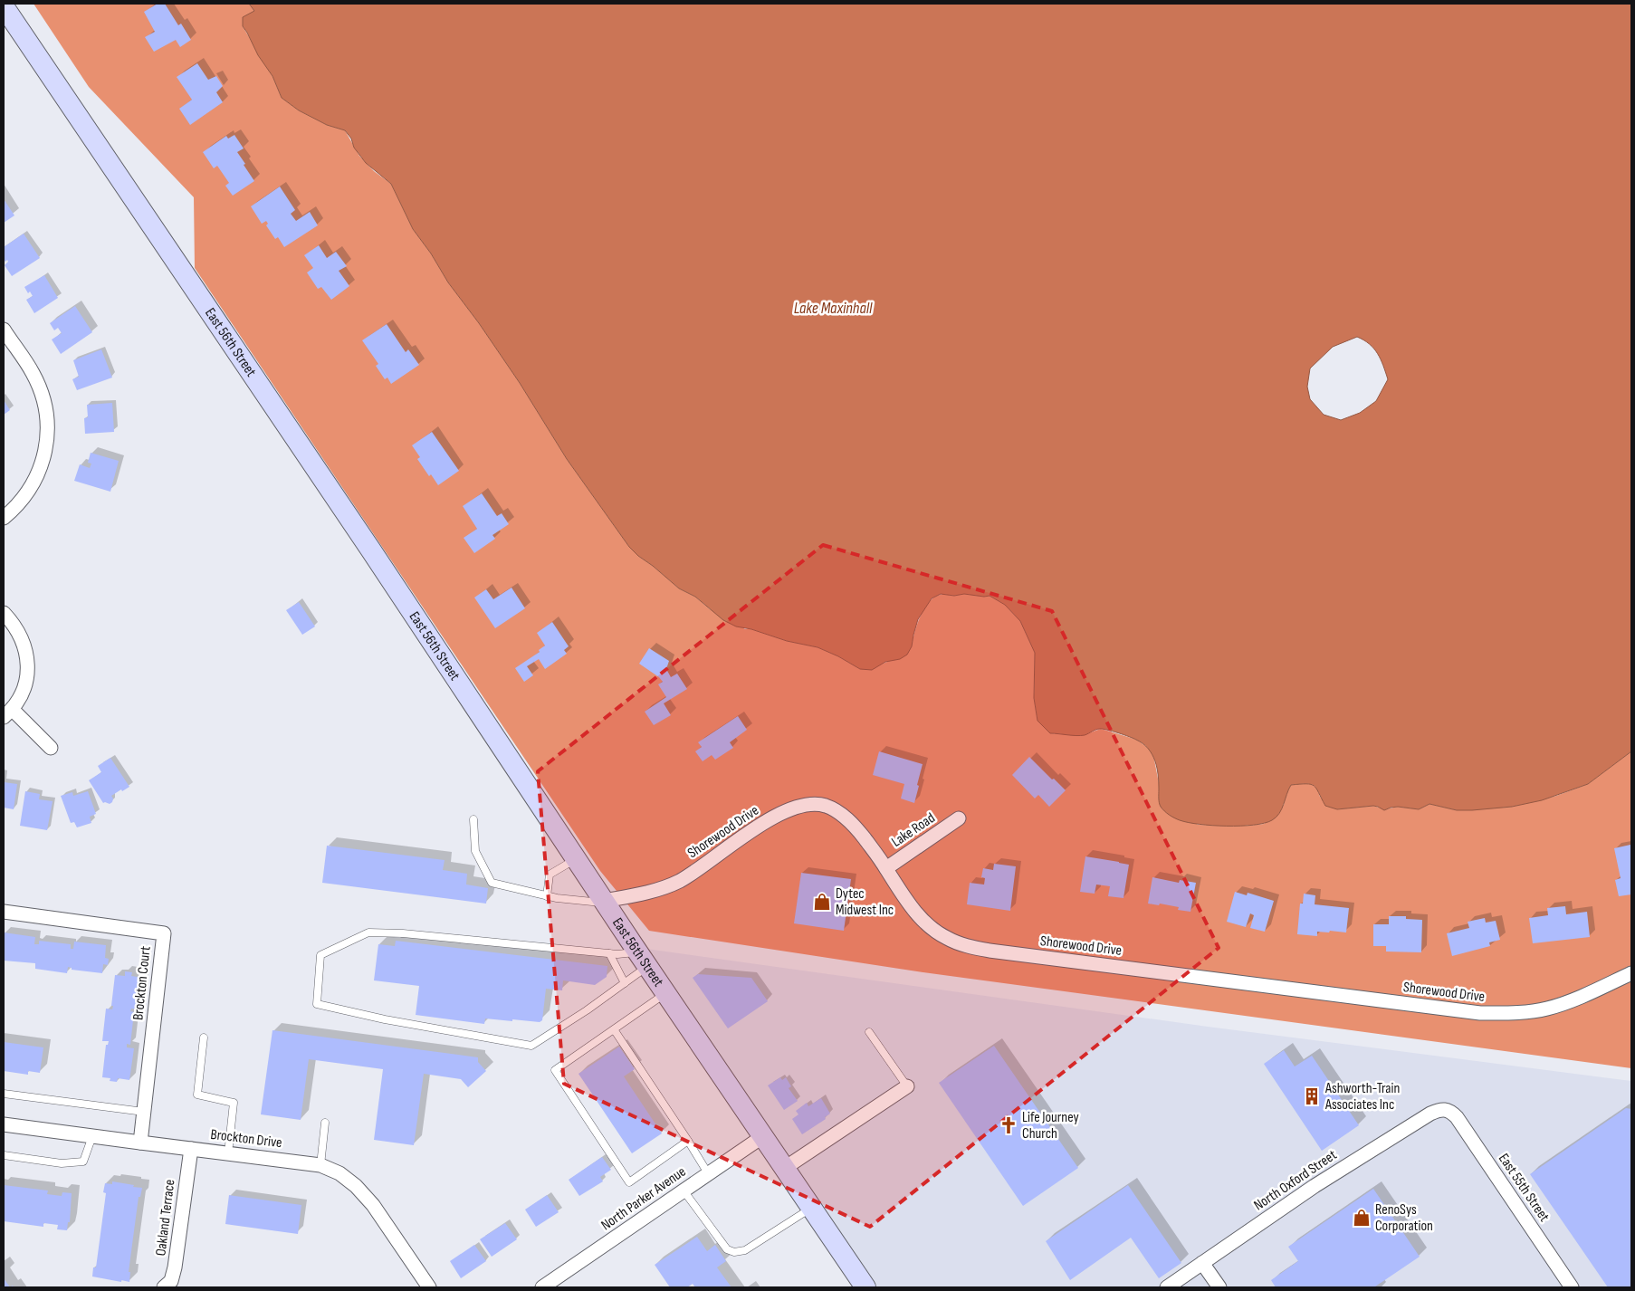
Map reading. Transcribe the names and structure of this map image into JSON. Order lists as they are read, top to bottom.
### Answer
{
  "streets": {
    "street": [
      "East 56th Street",
      "Lake Road",
      "Shorewood Drive",
      "Brockton Court",
      "Brockton Drive",
      "North Oxford Street",
      "East 55th Street",
      "North Parker Avenue",
      "Oakland Terrace"
    ]
  },
  "crossings": [
    ["East 56th Street", "Shorewood Drive"],
    ["East 56th Street", "North Parker Avenue"],
    ["Lake Road", "Shorewood Drive"],
    ["Brockton Court", "Brockton Drive"],
    ["Brockton Drive", "Oakland Terrace"],
    ["North Oxford Street", "East 55th Street"]
  ],
  "water": ["Lake Maxinhall"],
  "places": {
    "shop": ["Dytec Midwest Inc", "RenoSys Corporation"],
    "building": ["Ashworth-Train Associates Inc"],
    "church": ["Life Journey Church"]
  }
}
